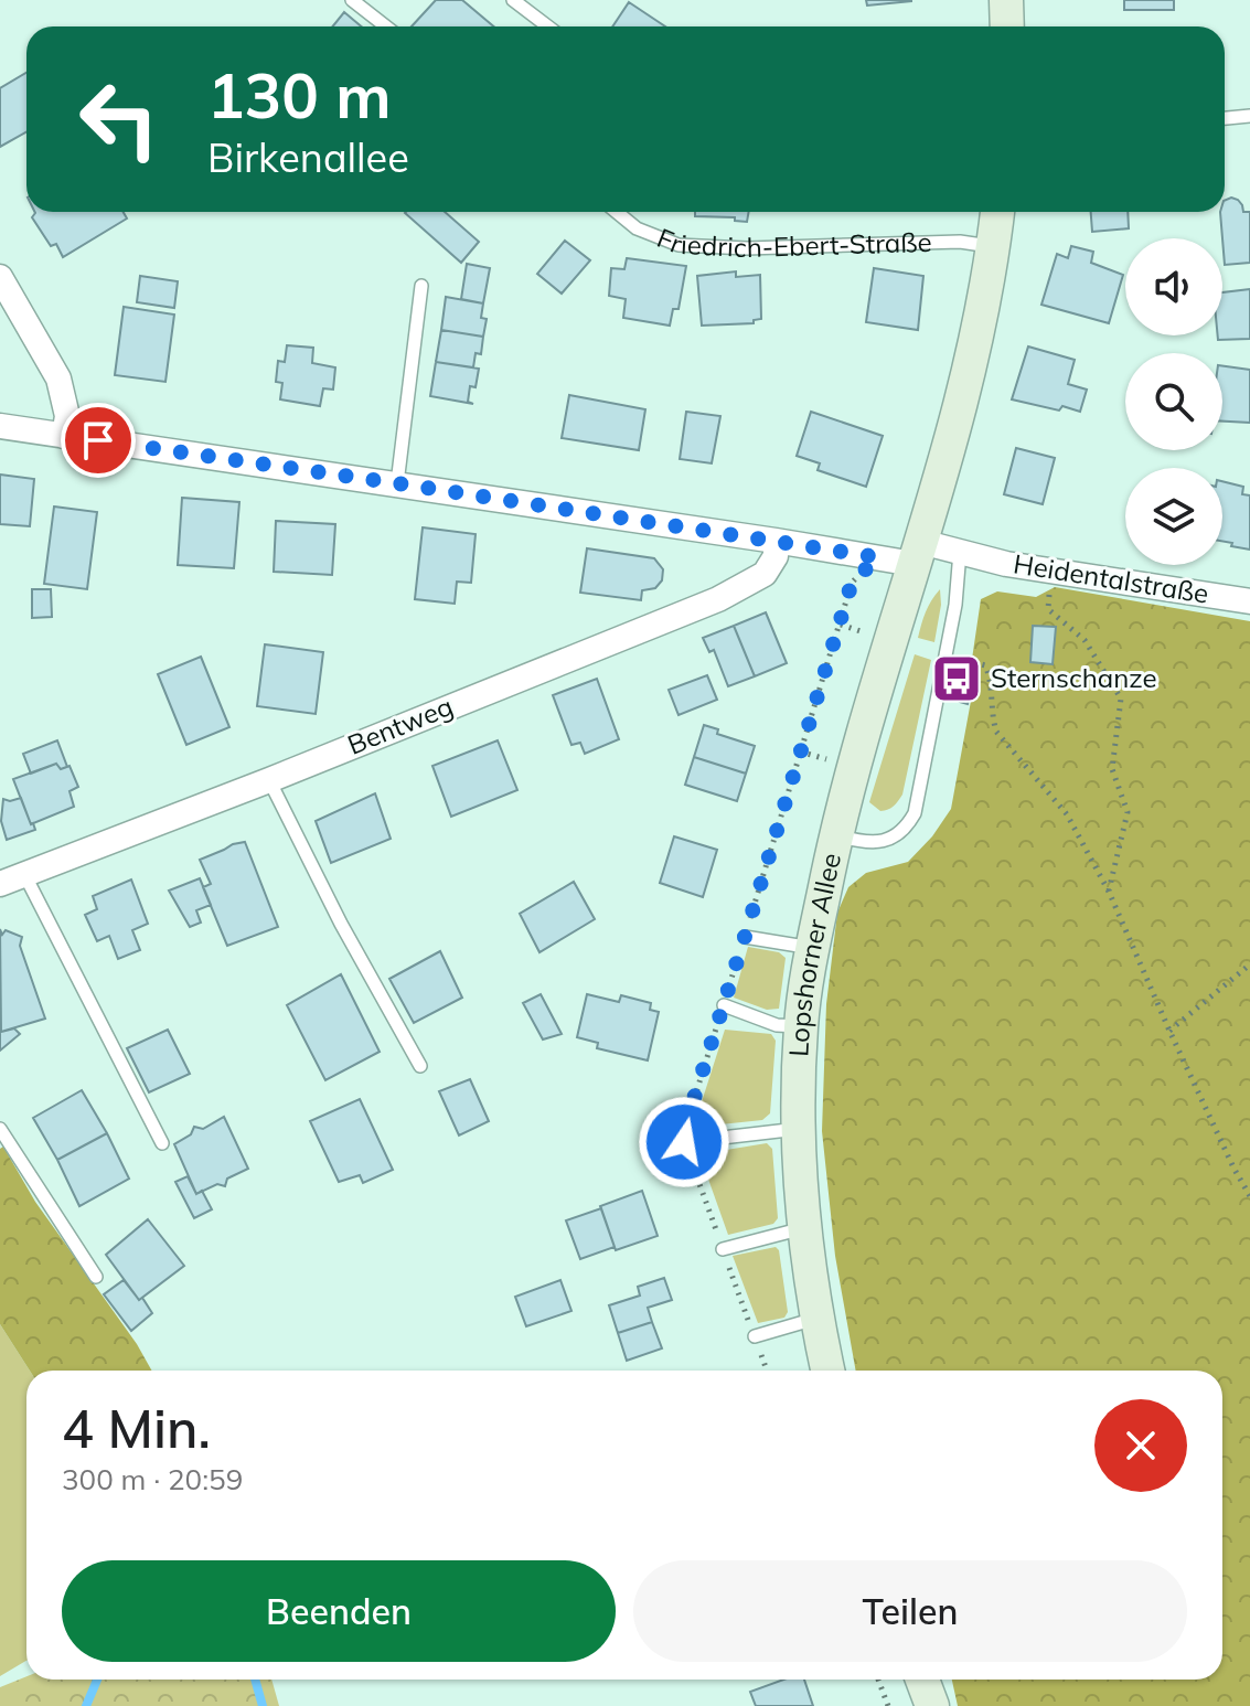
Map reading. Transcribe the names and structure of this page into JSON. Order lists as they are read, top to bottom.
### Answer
{
  "streets": {
    "main road": ["Lopshorner Allee"],
    "street": ["Heidentalstraße", "Bentweg"],
    "lane": ["Friedrich-Ebert-Straße"]
  },
  "crossings": [
    ["Heidentalstraße", "Bentweg"],
    ["Heidentalstraße", "Lopshorner Allee"]
  ],
  "places": {
    "bus stop": ["Sternschanze"]
  },
  "page": {
    "turn": ["130 m", "Birkenallee"],
    "heading": ["4 Min.", "300 m · 20:59"],
    "buttons": ["Beenden", "Teilen"]
  }
}
